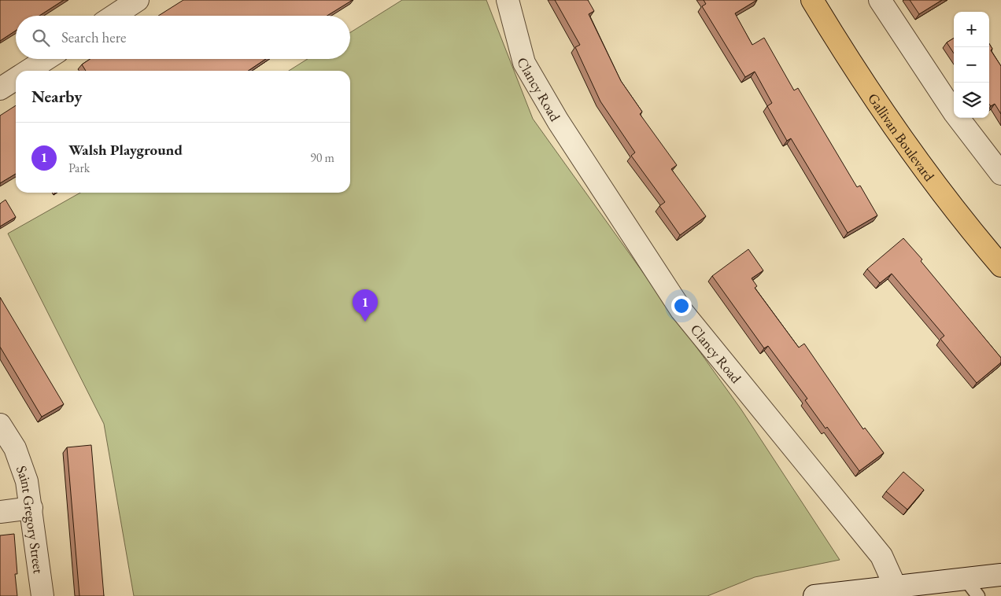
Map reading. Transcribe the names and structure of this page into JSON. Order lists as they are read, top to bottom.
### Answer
{
  "streets": {
    "highway": ["Gallivan Boulevard"],
    "street": ["Clancy Road", "Saint Gregory Street"]
  },
  "page": {
    "map_buttons": ["+", "−"],
    "search": "Search here",
    "heading": "Nearby",
    "list": [
      {
        "mark": "1",
        "name": "Walsh Playground",
        "note": "Park",
        "value": "90 m"
      }
    ],
    "pins": "1"
  }
}
